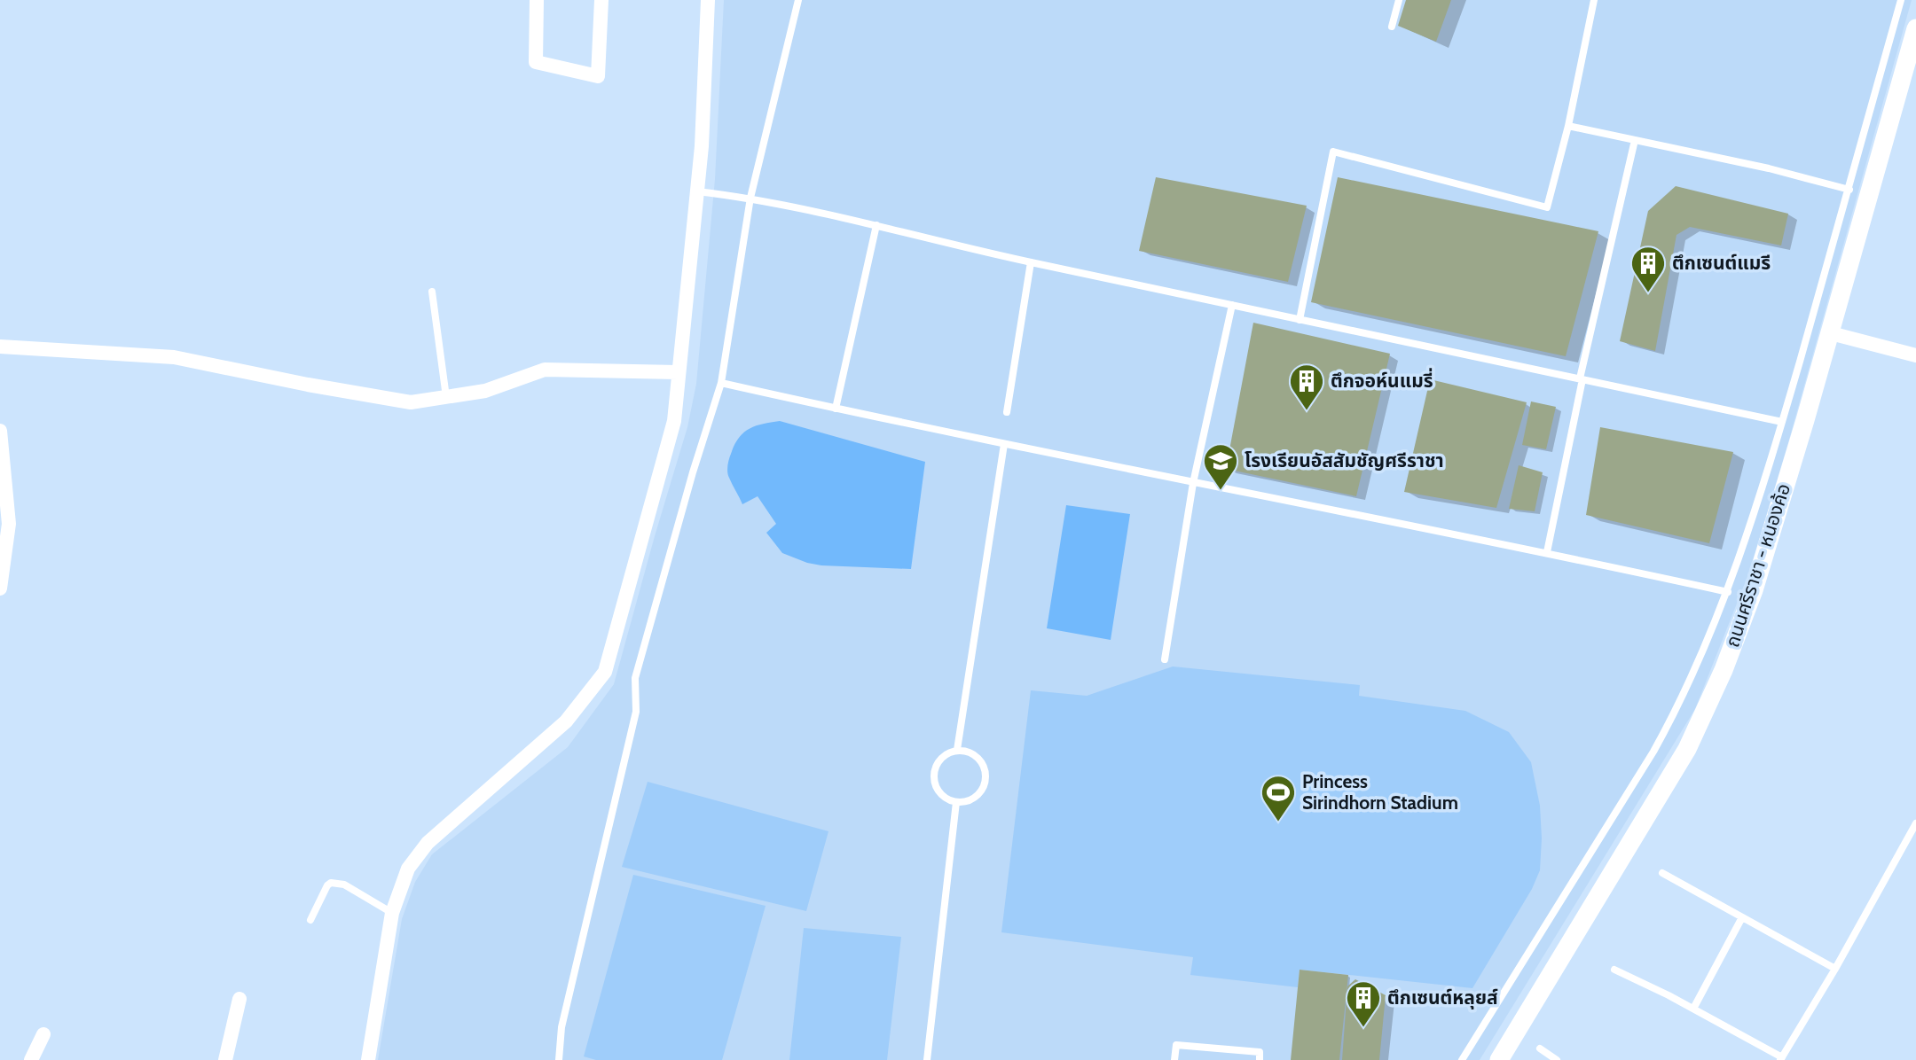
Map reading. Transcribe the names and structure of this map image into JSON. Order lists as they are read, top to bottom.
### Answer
{
  "streets": {
    "main road": ["ถนนศรีราชา - หนองค้อ"]
  },
  "places": {
    "building": ["ตึกเซนต์แมรี", "ตึกจอห์นแมรี่", "ตึกเซนต์หลุยส์"],
    "school or university": ["โรงเรียนอัสสัมชัญศรีราชา"],
    "sports": ["Princess Sirindhorn Stadium"]
  }
}
